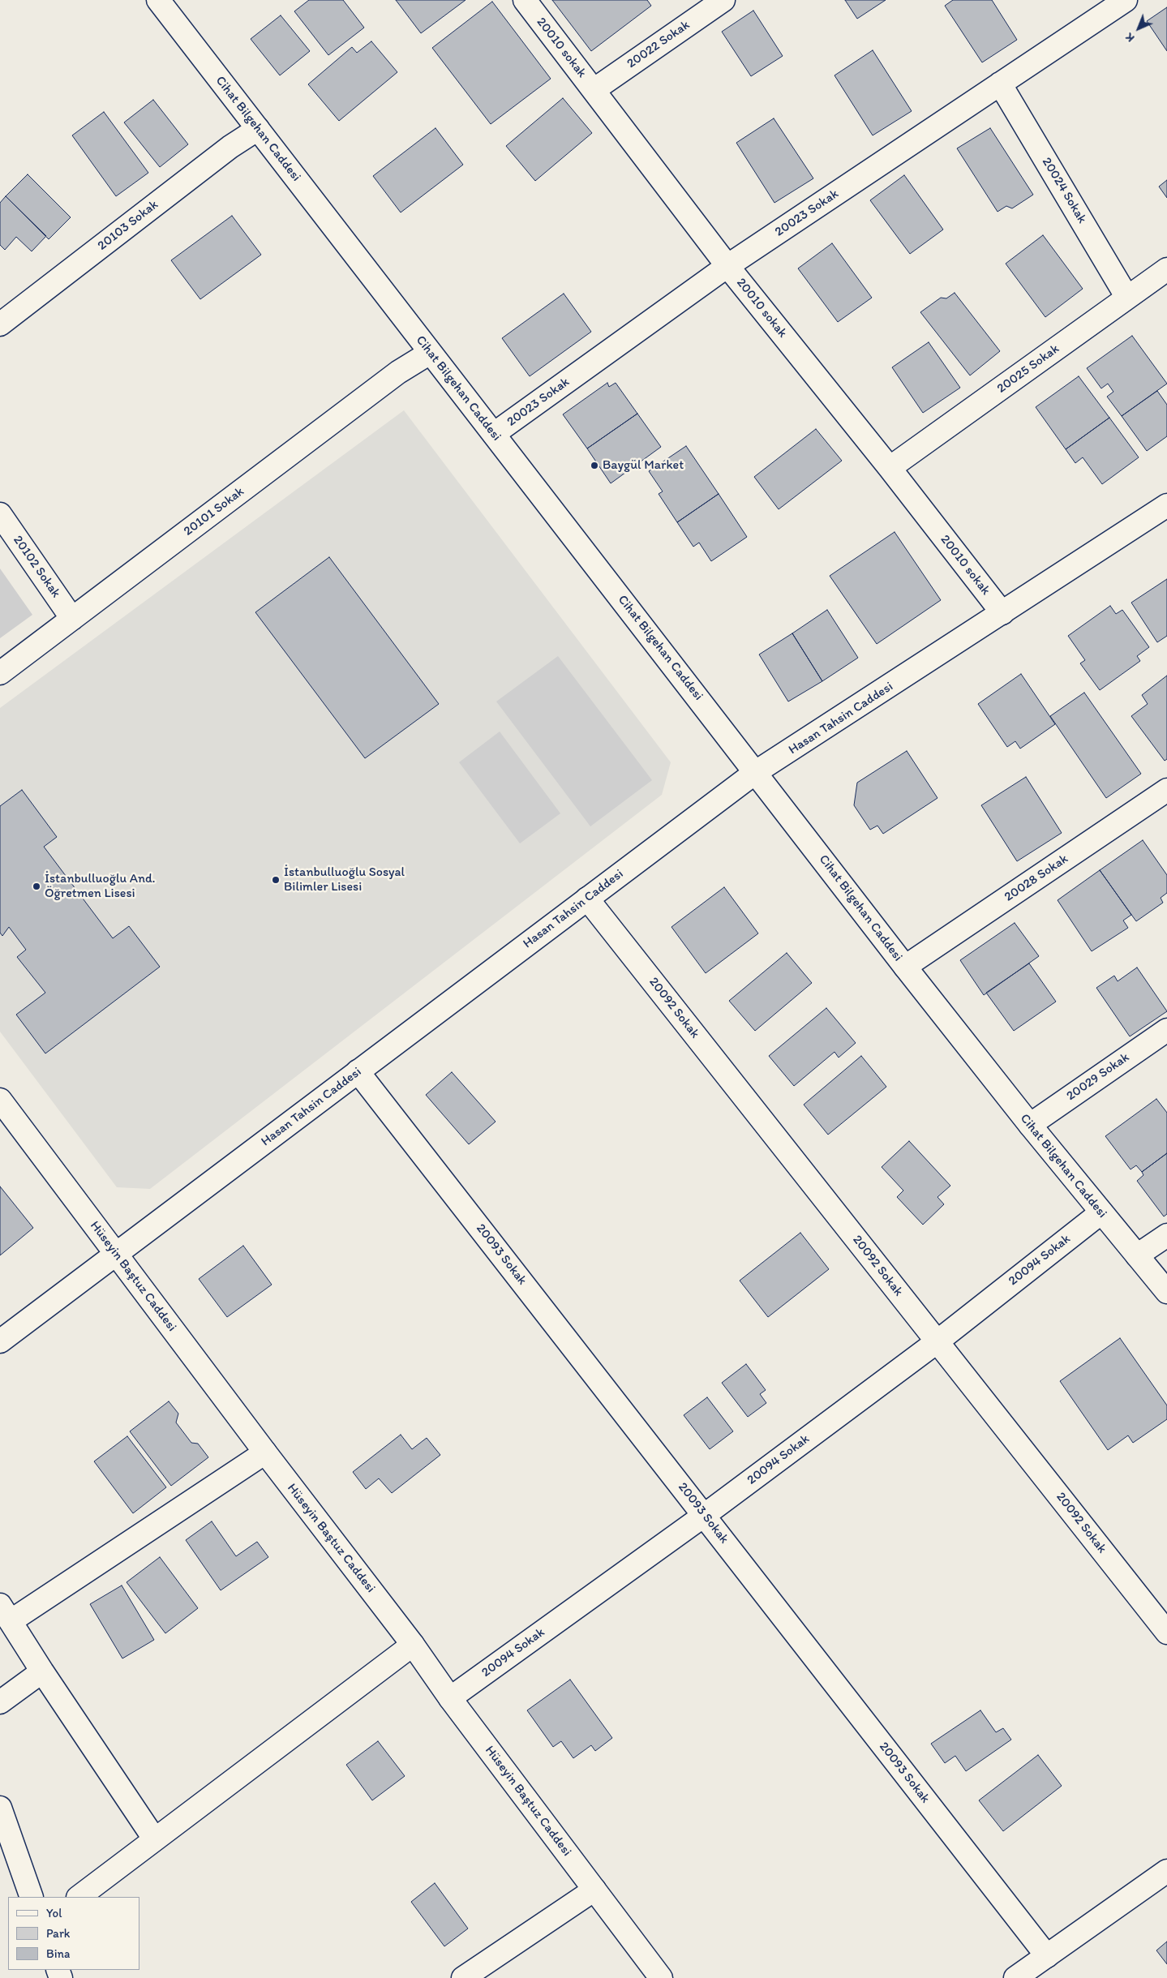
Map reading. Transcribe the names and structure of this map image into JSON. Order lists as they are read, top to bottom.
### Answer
{
  "streets": {
    "street": [
      "20022 Sokak",
      "20010 sokak",
      "Cihat Bilgehan Caddesi",
      "20024 Sokak",
      "20023 Sokak",
      "20103 Sokak",
      "20025 Sokak",
      "20101 Sokak",
      "20102 Sokak",
      "Hasan Tahsin Caddesi",
      "20028 Sokak",
      "20092 Sokak",
      "20029 Sokak",
      "20093 Sokak",
      "20094 Sokak",
      "Hüseyin Baştuz Caddesi"
    ]
  },
  "crossings": [
    ["20022 Sokak", "20010 sokak"],
    ["20010 sokak", "20023 Sokak"],
    ["20010 sokak", "20025 Sokak"],
    ["20010 sokak", "Hasan Tahsin Caddesi"],
    ["Cihat Bilgehan Caddesi", "20023 Sokak"],
    ["Cihat Bilgehan Caddesi", "20103 Sokak"],
    ["Cihat Bilgehan Caddesi", "20101 Sokak"],
    ["Cihat Bilgehan Caddesi", "Hasan Tahsin Caddesi"],
    ["Cihat Bilgehan Caddesi", "20028 Sokak"],
    ["Cihat Bilgehan Caddesi", "20029 Sokak"],
    ["Cihat Bilgehan Caddesi", "20094 Sokak"],
    ["20024 Sokak", "20023 Sokak"],
    ["20024 Sokak", "20025 Sokak"],
    ["20101 Sokak", "20102 Sokak"],
    ["Hasan Tahsin Caddesi", "20092 Sokak"],
    ["Hasan Tahsin Caddesi", "20093 Sokak"],
    ["Hasan Tahsin Caddesi", "Hüseyin Baştuz Caddesi"],
    ["20092 Sokak", "20094 Sokak"],
    ["20093 Sokak", "20094 Sokak"],
    ["20094 Sokak", "Hüseyin Baştuz Caddesi"]
  ],
  "places": ["Baygül Market", "İstanbulluoğlu Sosyal Bilimler Lisesi", "İstanbulluoğlu And. Öğretmen Lisesi"],
  "legend": ["Yol", "Park", "Bina"],
  "north": "bottom left"
}
